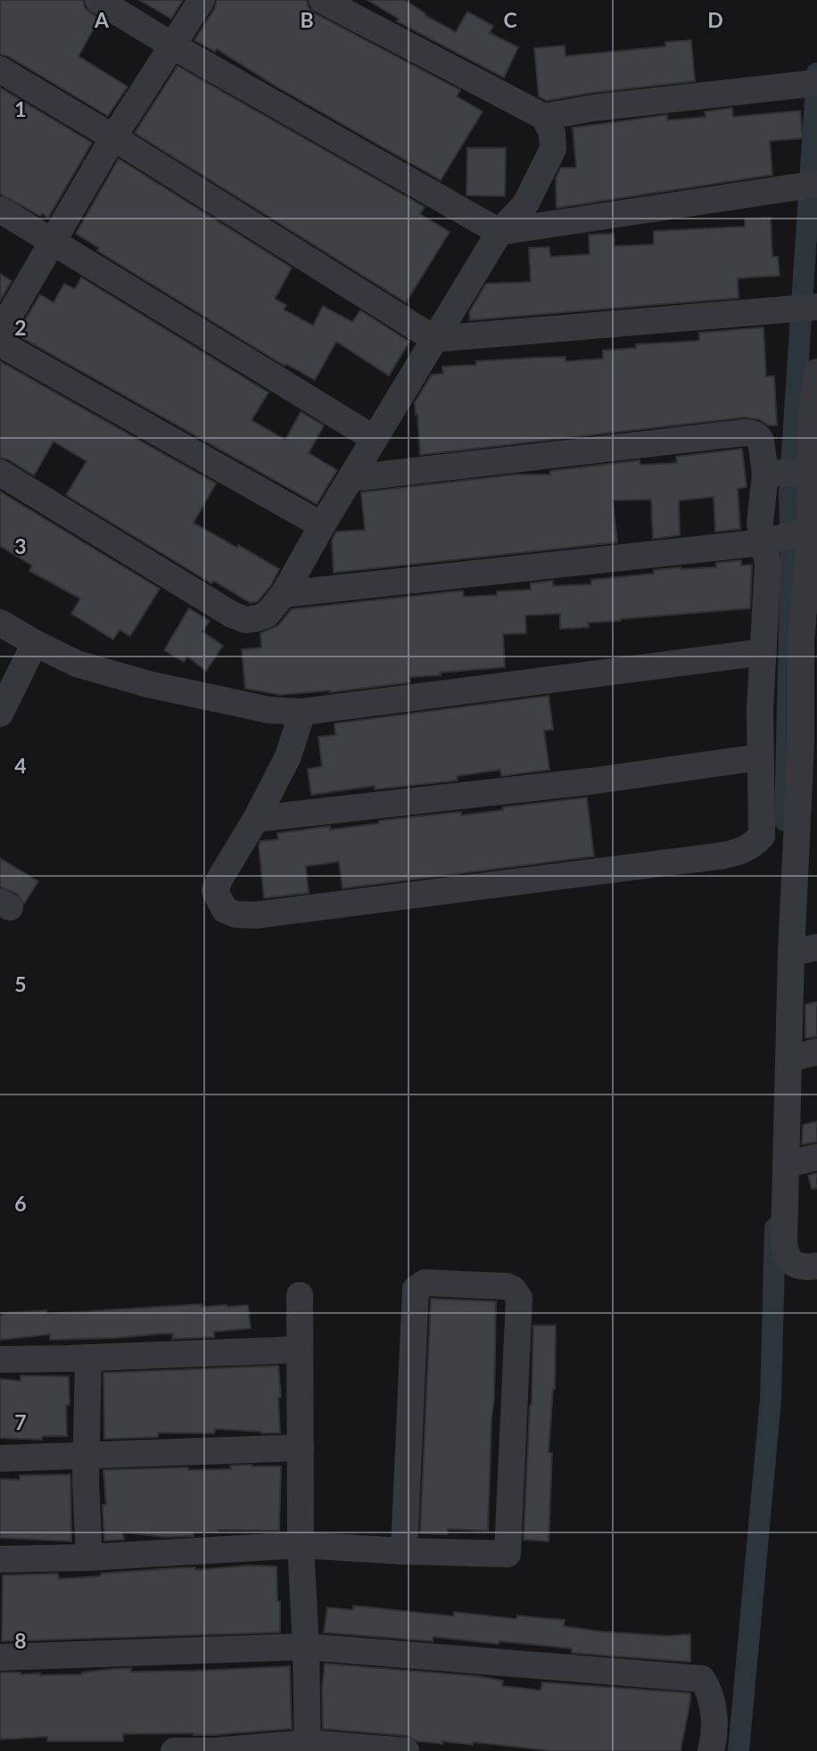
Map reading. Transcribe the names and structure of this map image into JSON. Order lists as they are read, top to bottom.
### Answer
{
  "grid": {
    "columns": [
      "A",
      "B",
      "C",
      "D"
    ],
    "rows": [
      "1",
      "2",
      "3",
      "4",
      "5",
      "6",
      "7",
      "8"
    ]
  }
}
